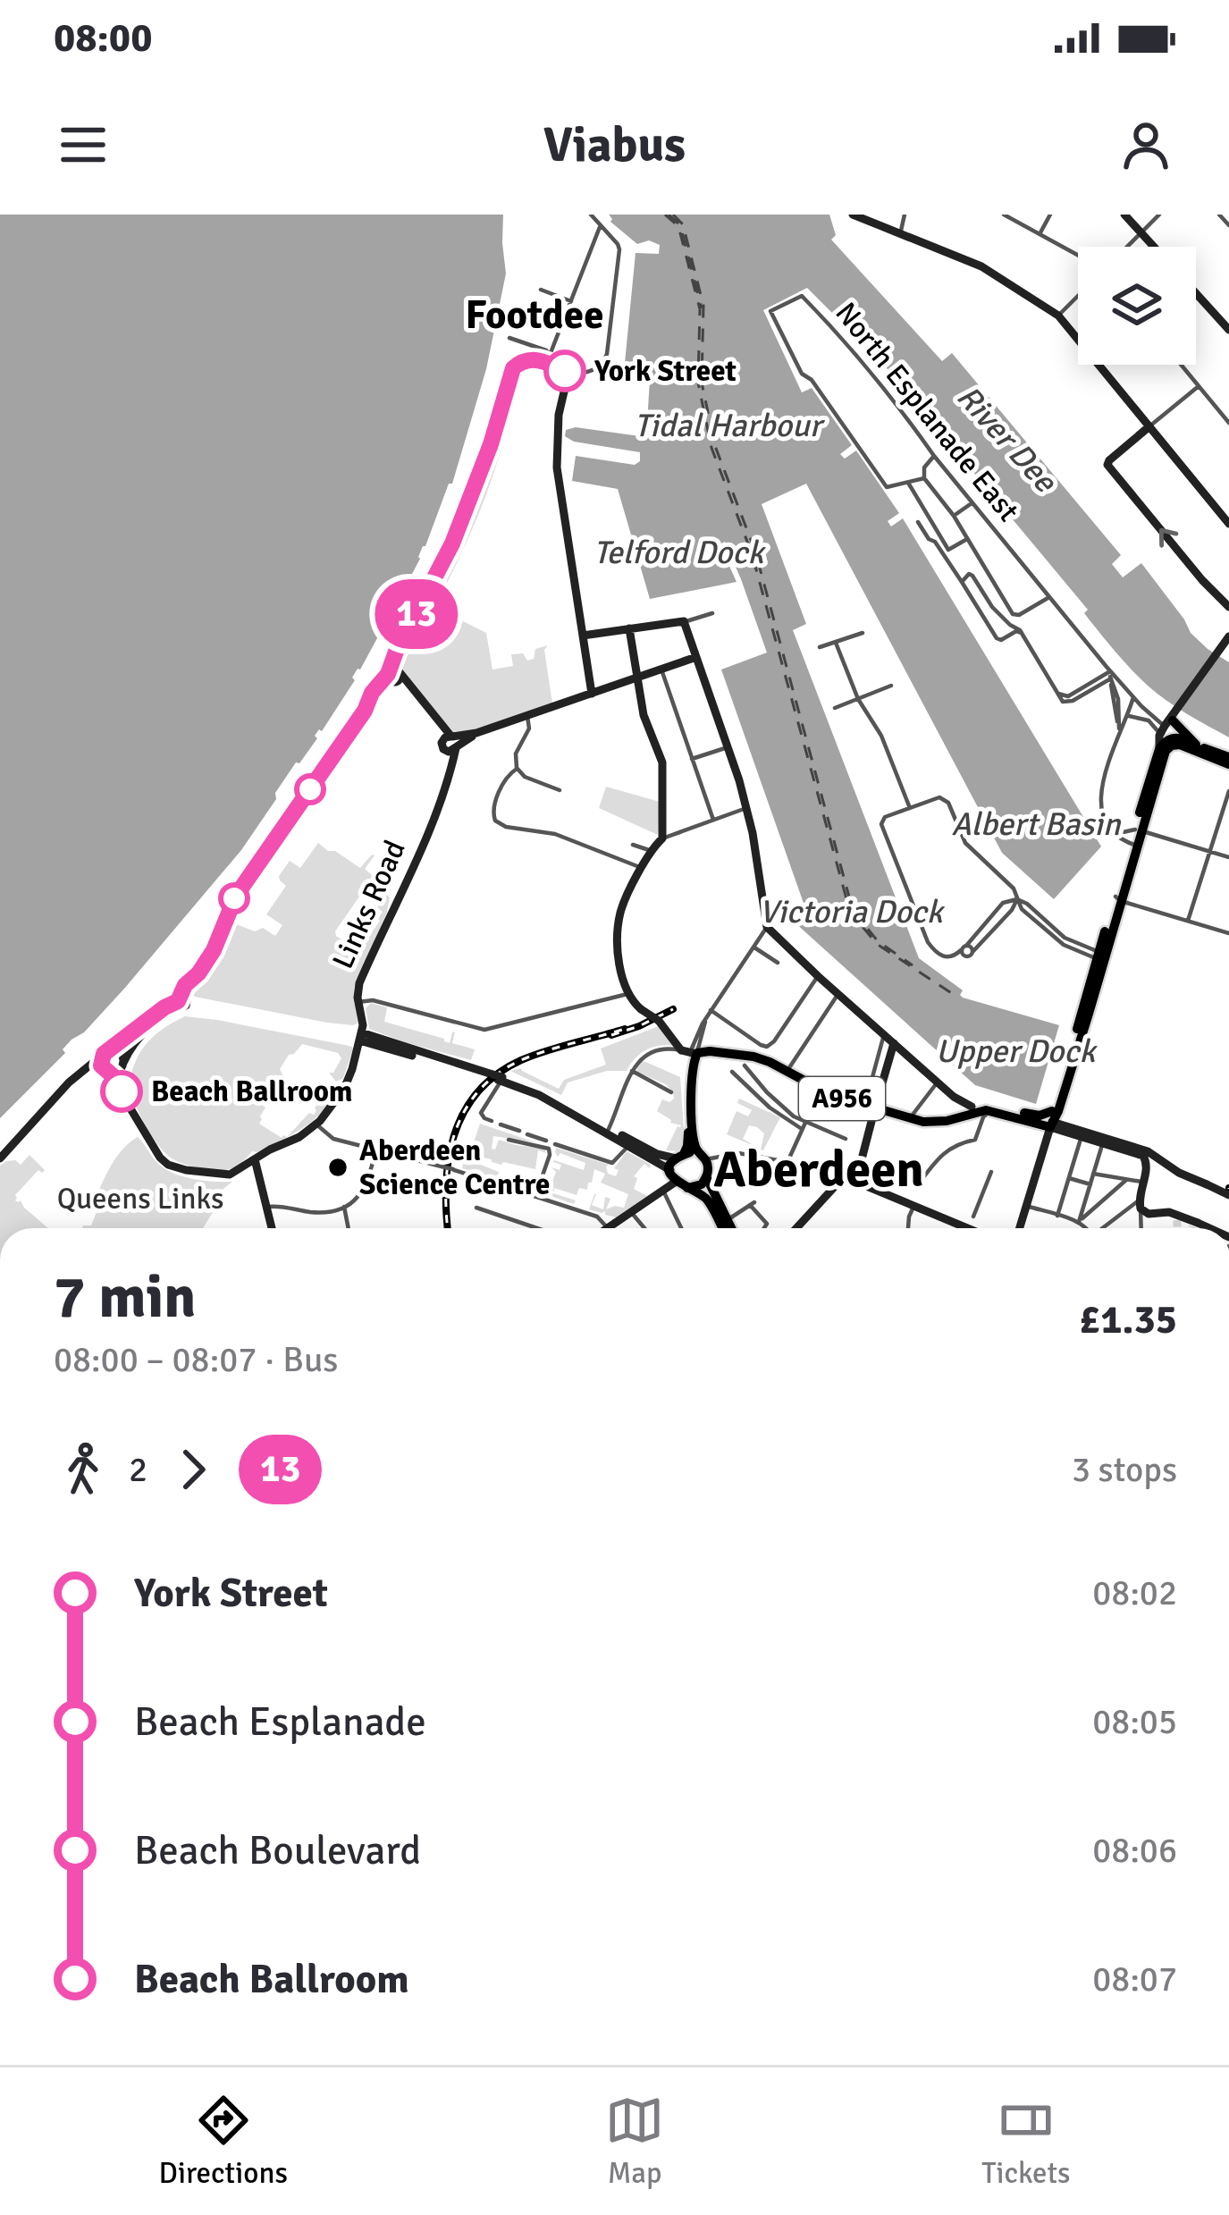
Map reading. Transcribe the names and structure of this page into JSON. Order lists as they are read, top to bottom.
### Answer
{
  "streets": {
    "main road": ["A956"],
    "street": ["North Esplanade East", "Links Road"]
  },
  "districts": ["Footdee", "Aberdeen"],
  "water": [
    "Tidal Harbour",
    "River Dee",
    "Telford Dock",
    "Albert Basin",
    "Victoria Dock",
    "Upper Dock"
  ],
  "parks": ["Queens Links"],
  "places": ["York Street", "Beach Ballroom", "Aberdeen Science Centre"],
  "lines": ["bus line 13"],
  "page": {
    "status": "08:00",
    "header": "Viabus",
    "on_map": "13",
    "heading": ["7 min", "08:00 – 08:07 · Bus", "£1.35"],
    "legs": ["2", "13", "3 stops"],
    "list": [
      {
        "name": "York Street",
        "value": "08:02"
      },
      {
        "name": "Beach Esplanade",
        "value": "08:05"
      },
      {
        "name": "Beach Boulevard",
        "value": "08:06"
      },
      {
        "name": "Beach Ballroom",
        "value": "08:07"
      }
    ],
    "tabs": ["Directions", "Map", "Tickets"]
  }
}
